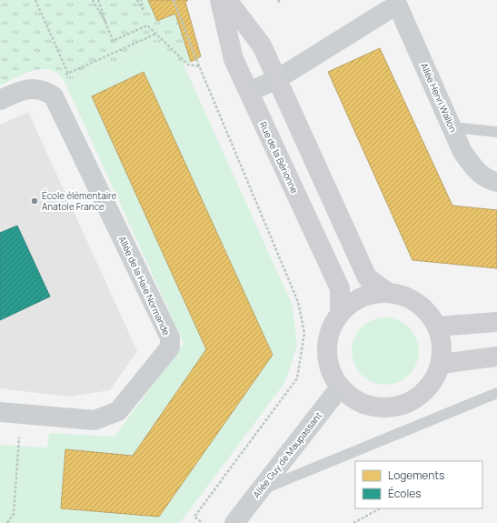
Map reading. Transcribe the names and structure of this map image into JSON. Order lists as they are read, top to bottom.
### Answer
{
  "streets": {
    "street": [
      "Allée Henri Wallon",
      "Rue de la Bérionne",
      "Allée de la Haie Normande",
      "Allée Guy de Maupassant"
    ]
  },
  "crossings": [
    ["Rue de la Bérionne", "Allée Guy de Maupassant"]
  ],
  "places": ["École élémentaire Anatole France"],
  "legend": ["Logements", "Écoles"]
}
